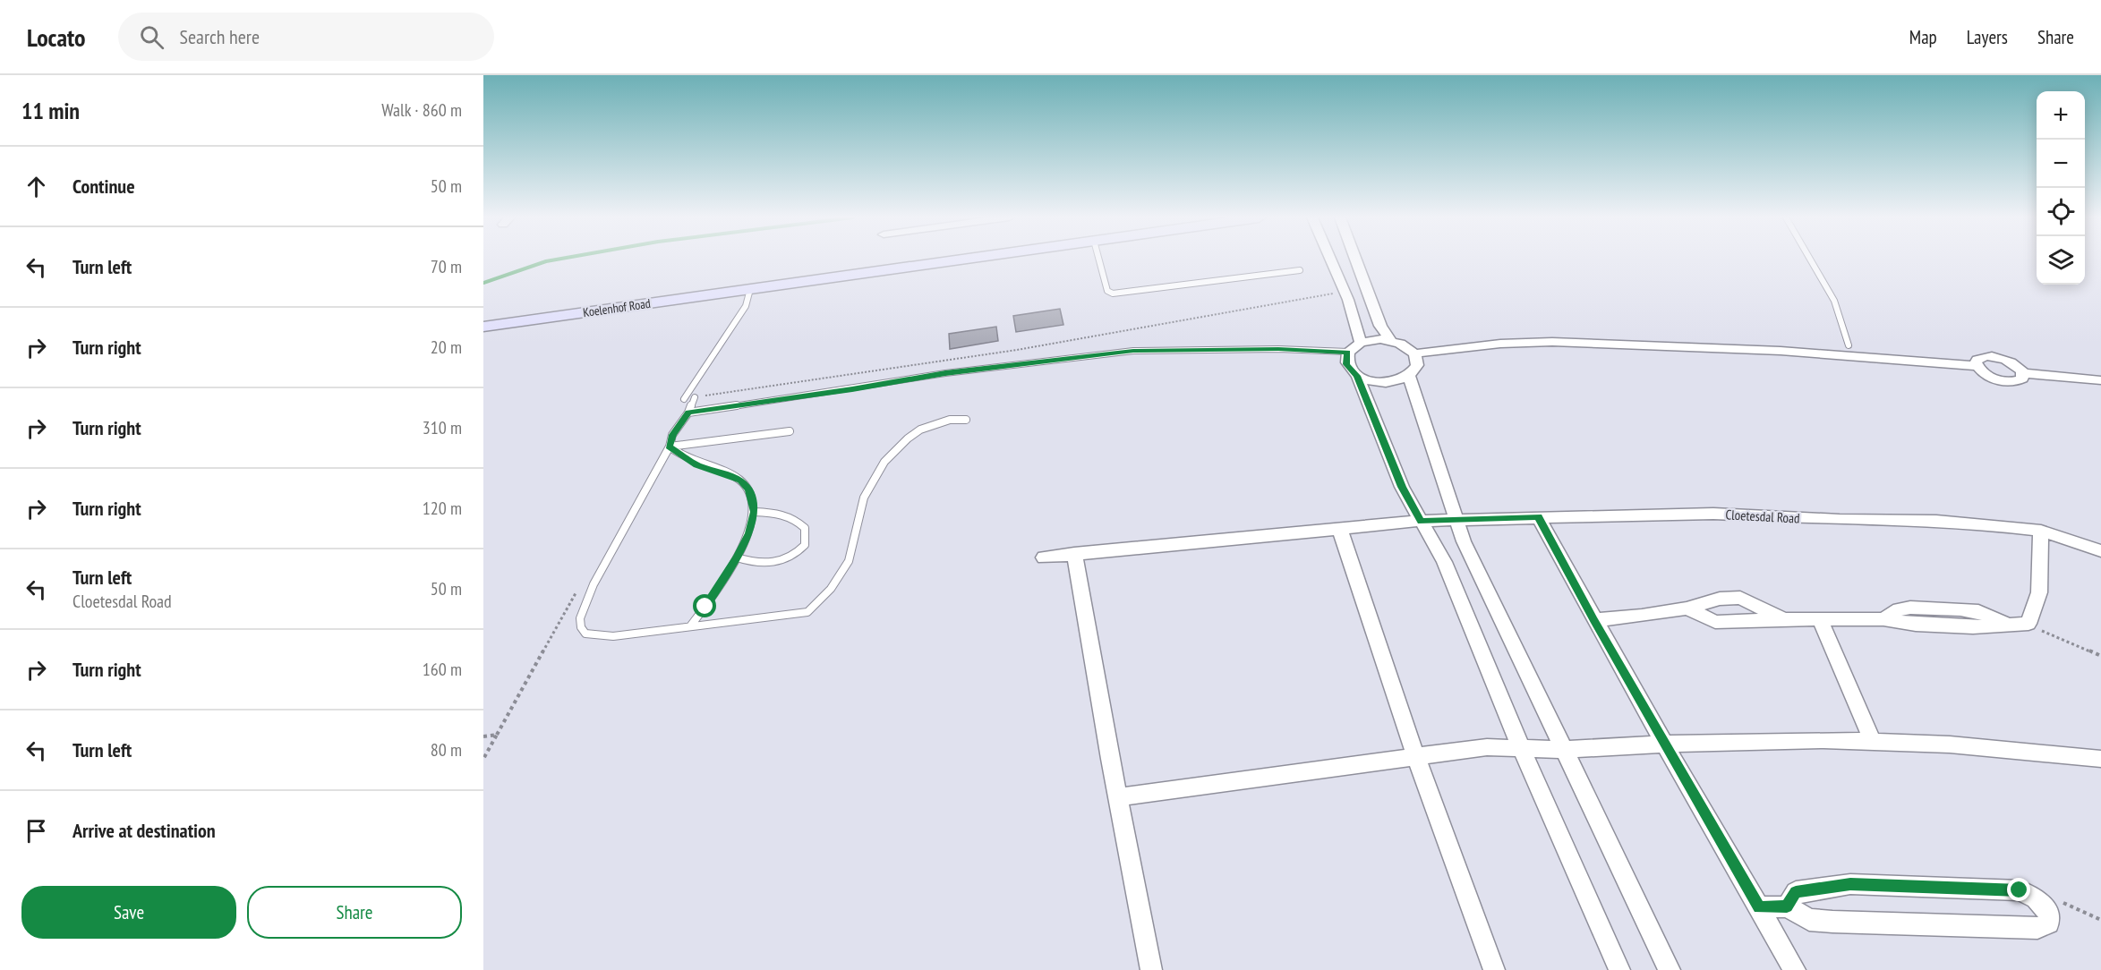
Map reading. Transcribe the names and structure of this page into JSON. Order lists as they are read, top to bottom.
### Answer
{
  "streets": {
    "main road": ["Koelenhof Road"],
    "street": ["Cloetesdal Road"]
  },
  "page": {
    "header": "Locato",
    "search": "Search here",
    "nav": ["Map", "Layers", "Share"],
    "heading": ["11 min", "Walk · 860 m"],
    "map_buttons": ["+", "−"],
    "list": [
      ["Continue", "50 m"],
      ["Turn left", "70 m"],
      ["Turn right", "20 m"],
      ["Turn right", "310 m"],
      ["Turn right", "120 m"],
      ["Turn left", "Cloetesdal Road", "50 m"],
      ["Turn right", "160 m"],
      ["Turn left", "80 m"],
      "Arrive at destination"
    ],
    "buttons": ["Save", "Share"]
  }
}
